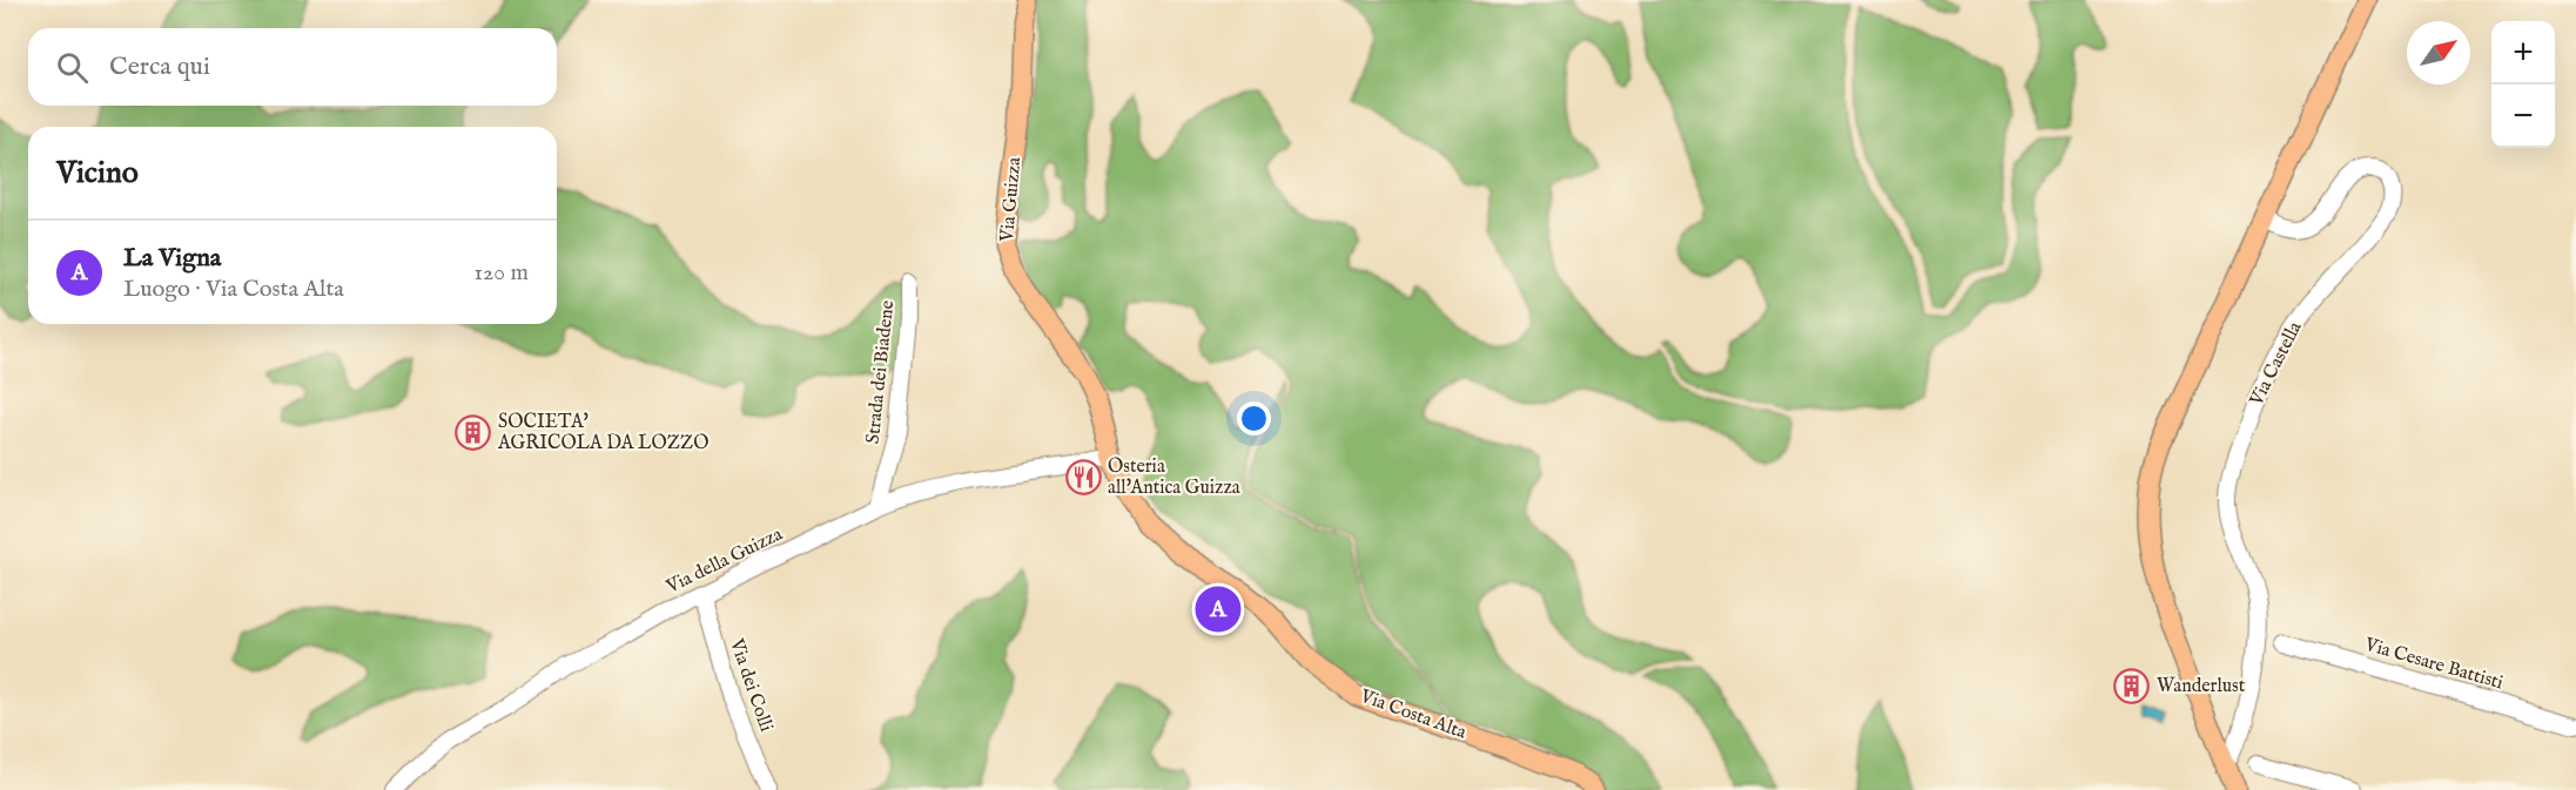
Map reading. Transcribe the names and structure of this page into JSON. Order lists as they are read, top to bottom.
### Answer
{
  "streets": {
    "main road": ["Via Guizza", "Via Costa Alta"],
    "street": [
      "Via Castella",
      "Strada dei Biadene",
      "Via della Guizza",
      "Via Cesare Battisti",
      "Via dei Colli"
    ]
  },
  "crossings": [
    ["Via Guizza", "Via della Guizza"],
    ["Via Guizza", "Via Costa Alta"],
    ["Strada dei Biadene", "Via della Guizza"],
    ["Via della Guizza", "Via dei Colli"],
    ["Via della Guizza", "Via Costa Alta"]
  ],
  "places": {
    "building": ["SOCIETA' AGRICOLA DA LOZZO", "Wanderlust"],
    "restaurant": ["Osteria all'Antica Guizza"]
  },
  "north": "top right",
  "page": {
    "map_buttons": ["+", "−"],
    "search": "Cerca qui",
    "heading": "Vicino",
    "list": [
      {
        "mark": "A",
        "name": "La Vigna",
        "note": "Luogo · Via Costa Alta",
        "value": "120 m"
      }
    ],
    "pins": "A"
  }
}
